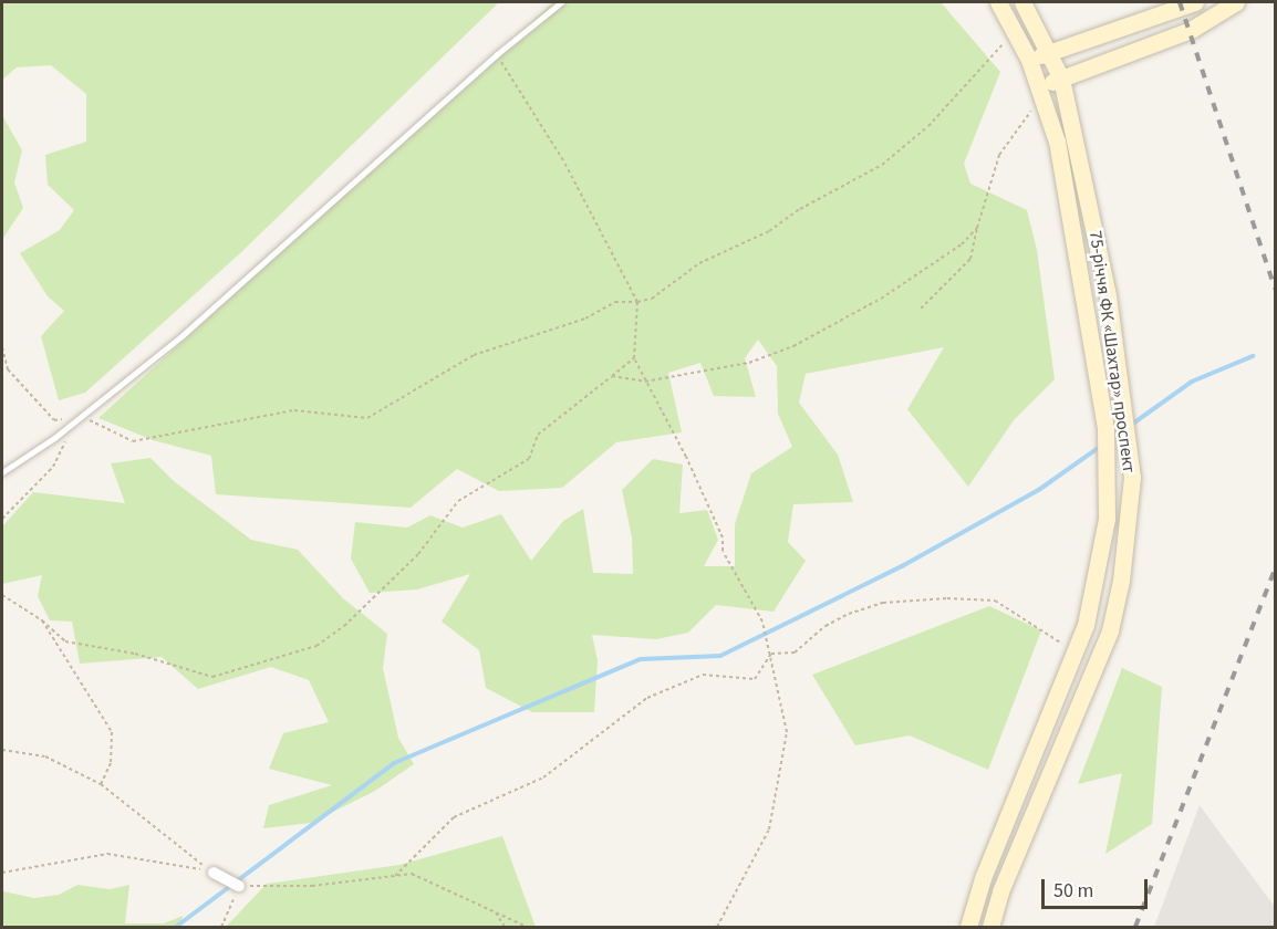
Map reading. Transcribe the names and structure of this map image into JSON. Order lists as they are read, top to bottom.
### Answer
{
  "streets": {
    "main road": ["75-річчя ФК «Шахтар» проспект"]
  },
  "scale_bar": "50 m"
}
